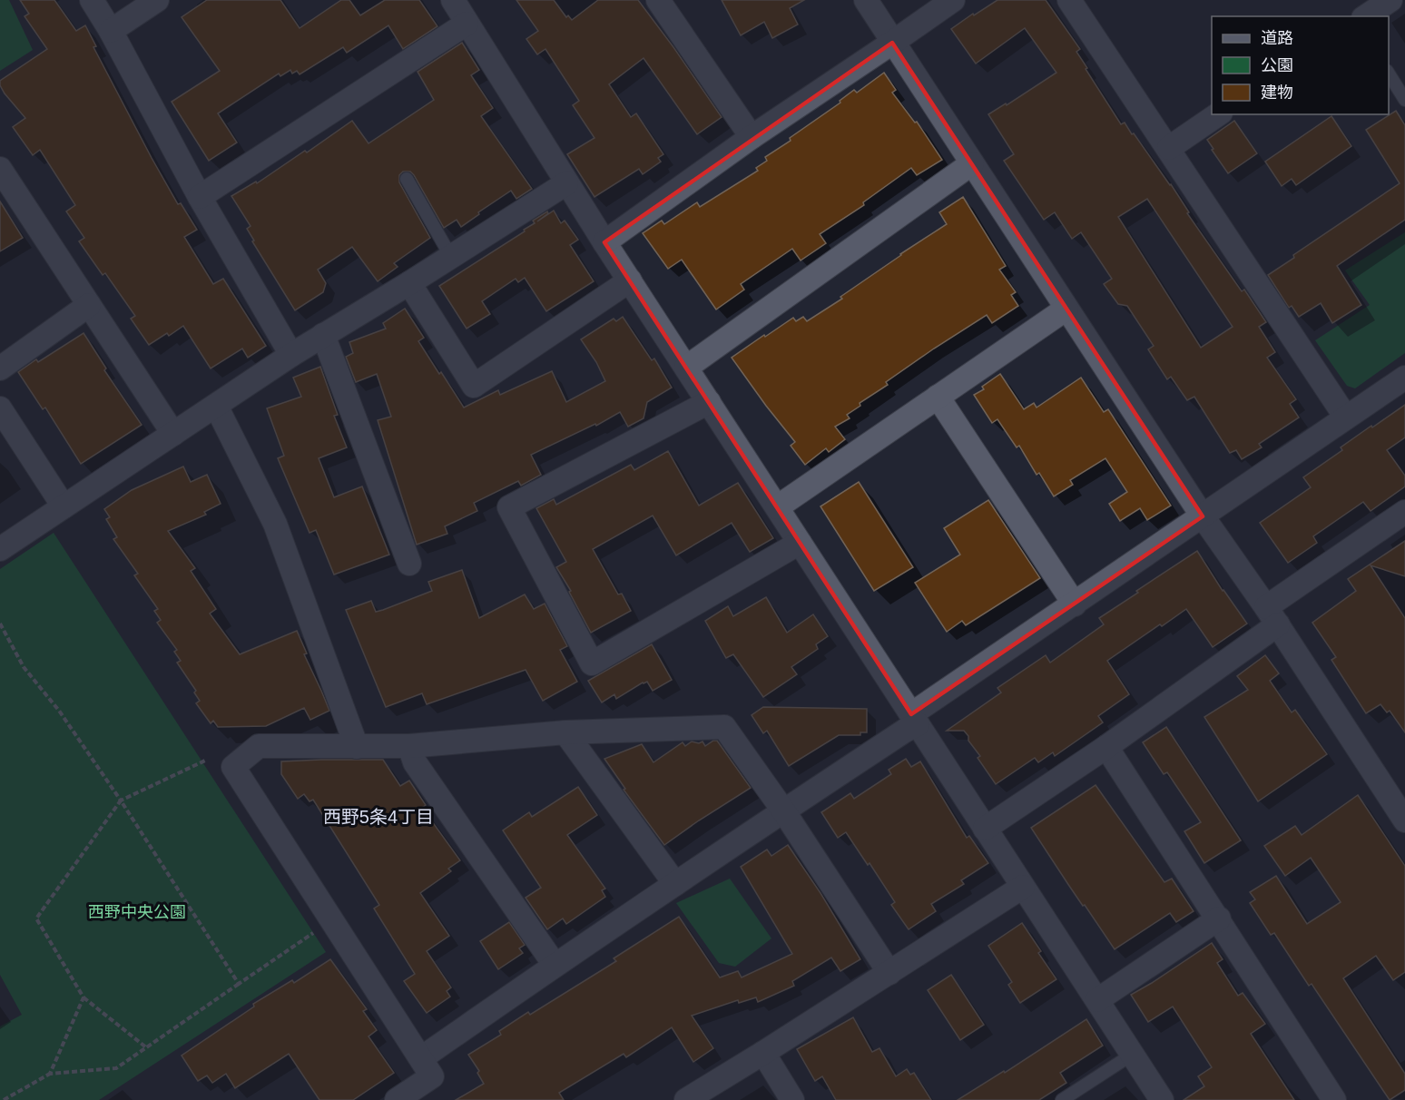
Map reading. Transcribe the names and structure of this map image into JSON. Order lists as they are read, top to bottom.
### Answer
{
  "districts": ["西野5条4丁目"],
  "parks": ["西野中央公園"],
  "legend": ["道路", "公園", "建物"]
}
